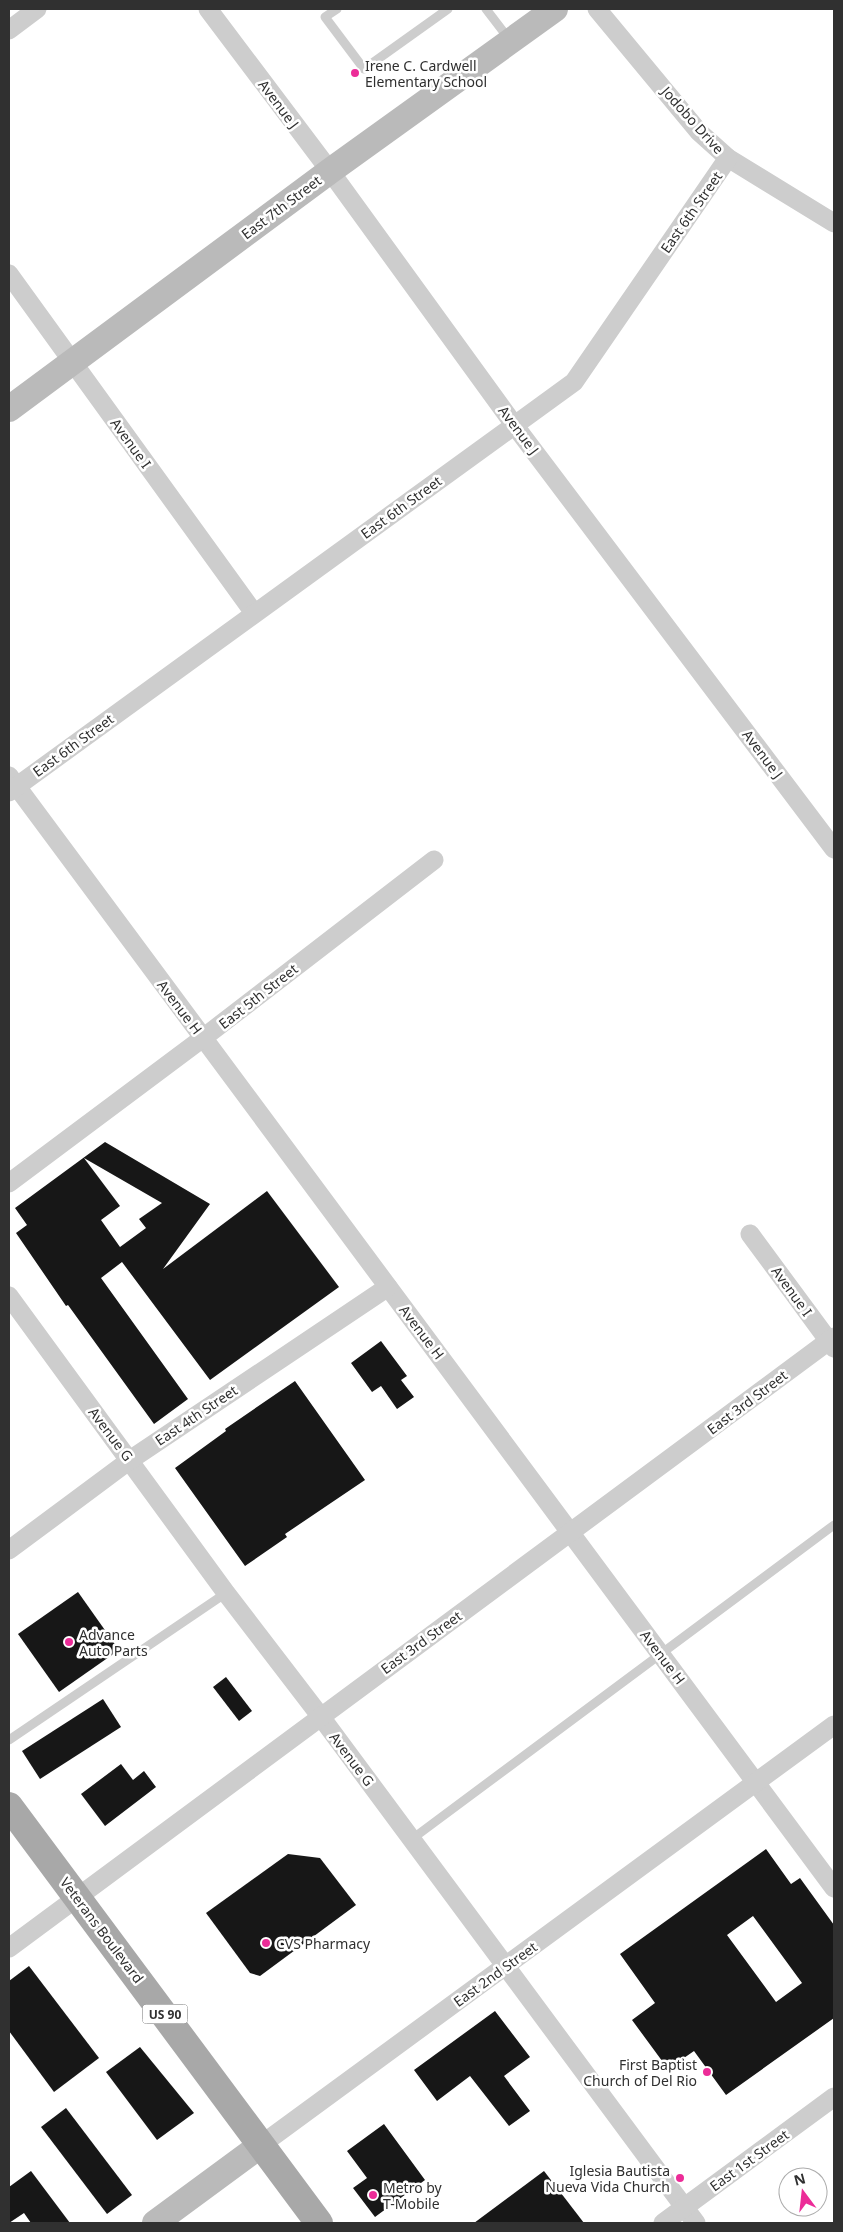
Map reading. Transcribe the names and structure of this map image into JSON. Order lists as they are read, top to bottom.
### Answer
{
  "streets": {
    "main road": ["Veterans Boulevard", "US 90"],
    "street": [
      "Avenue J",
      "Jodobo Drive",
      "East 7th Street",
      "East 6th Street",
      "Avenue I",
      "East 5th Street",
      "Avenue H",
      "East 3rd Street",
      "East 4th Street",
      "Avenue G",
      "East 2nd Street",
      "East 1st Street"
    ]
  },
  "crossings": [
    ["Avenue J", "East 7th Street"],
    ["Avenue J", "East 6th Street"],
    ["Jodobo Drive", "East 6th Street"],
    ["East 7th Street", "Avenue I"],
    ["East 6th Street", "Avenue I"],
    ["East 6th Street", "Avenue H"],
    ["Avenue I", "East 3rd Street"],
    ["East 5th Street", "Avenue H"],
    ["Avenue H", "East 3rd Street"],
    ["Avenue H", "East 4th Street"],
    ["Avenue H", "East 2nd Street"],
    ["East 3rd Street", "Avenue G"],
    ["East 3rd Street", "Veterans Boulevard"],
    ["East 4th Street", "Avenue G"],
    ["Avenue G", "East 2nd Street"],
    ["Avenue G", "East 1st Street"],
    ["Veterans Boulevard", "East 2nd Street"]
  ],
  "places": [
    "Irene C. Cardwell Elementary School",
    "Advance Auto Parts",
    "CVS Pharmacy",
    "First Baptist Church of Del Rio",
    "Iglesia Bautista Nueva Vida Church",
    "Metro by T-Mobile"
  ],
  "north": "top"
}
